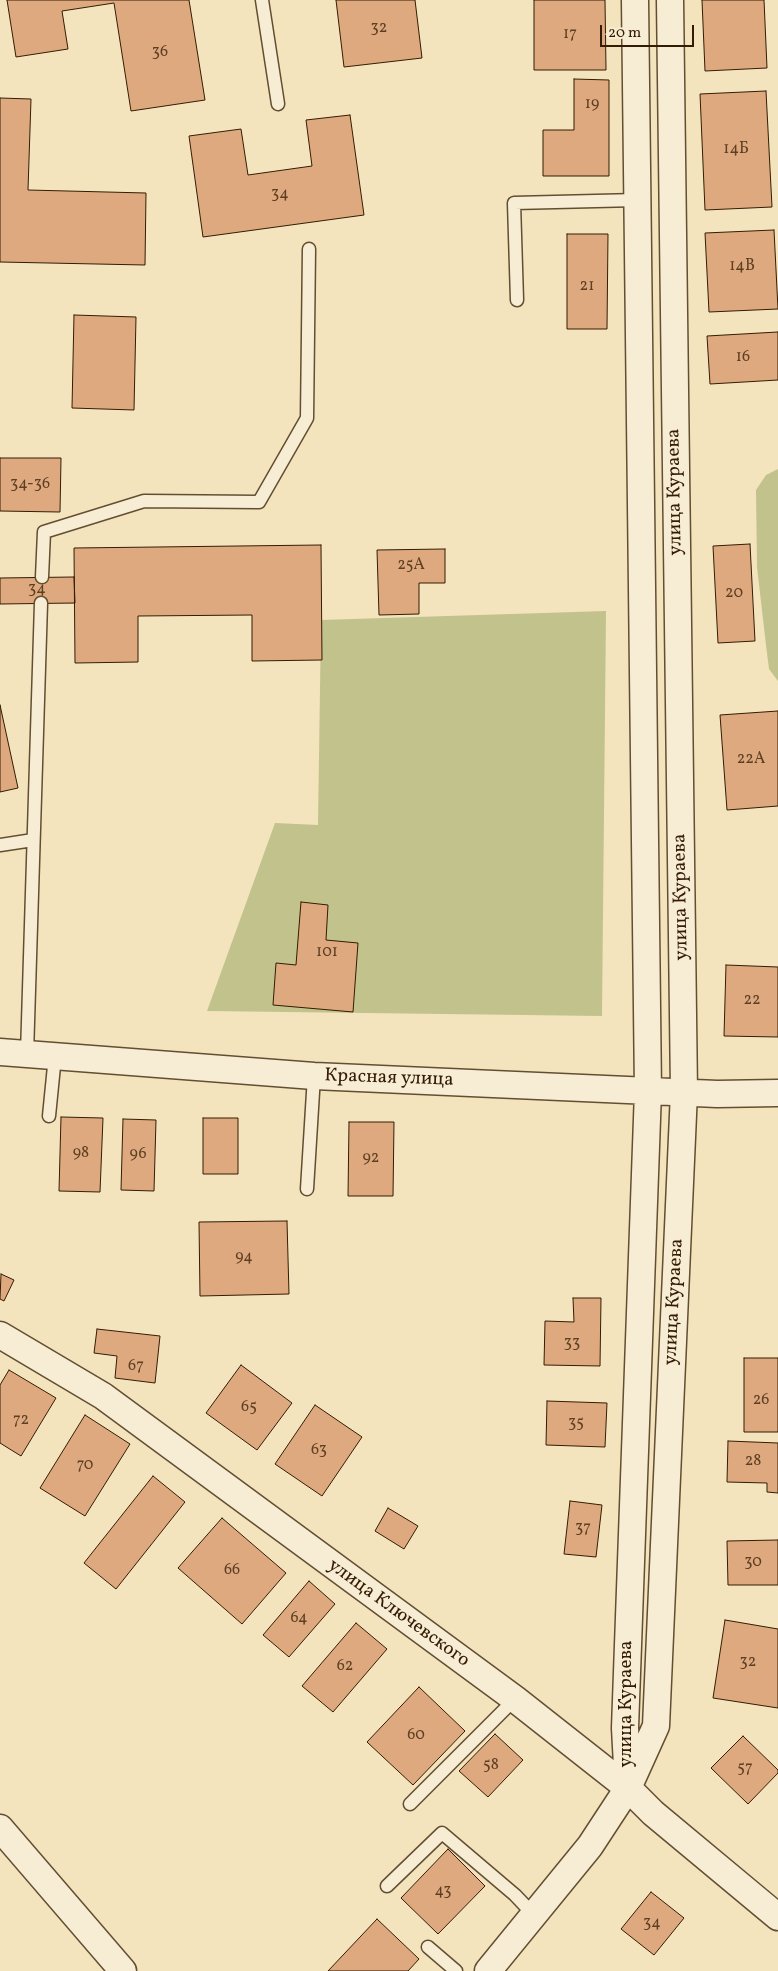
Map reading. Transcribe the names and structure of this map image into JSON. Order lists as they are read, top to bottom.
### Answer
{
  "streets": {
    "street": ["улица Кураева", "Красная улица", "улица Ключевского"]
  },
  "crossings": [
    ["улица Кураева", "Красная улица"],
    ["улица Кураева", "улица Ключевского"]
  ],
  "house_numbers": [
    "32",
    "17",
    "36",
    "19",
    "14Б",
    "34",
    "14В",
    "21",
    "16",
    "34-36",
    "25А",
    "34",
    "20",
    "22А",
    "101",
    "22",
    "98",
    "96",
    "92",
    "94",
    "33",
    "67",
    "26",
    "65",
    "72",
    "35",
    "63",
    "28",
    "70",
    "37",
    "30",
    "66",
    "64",
    "32",
    "62",
    "60",
    "58",
    "57",
    "43",
    "34"
  ],
  "scale_bar": "20 m"
}
